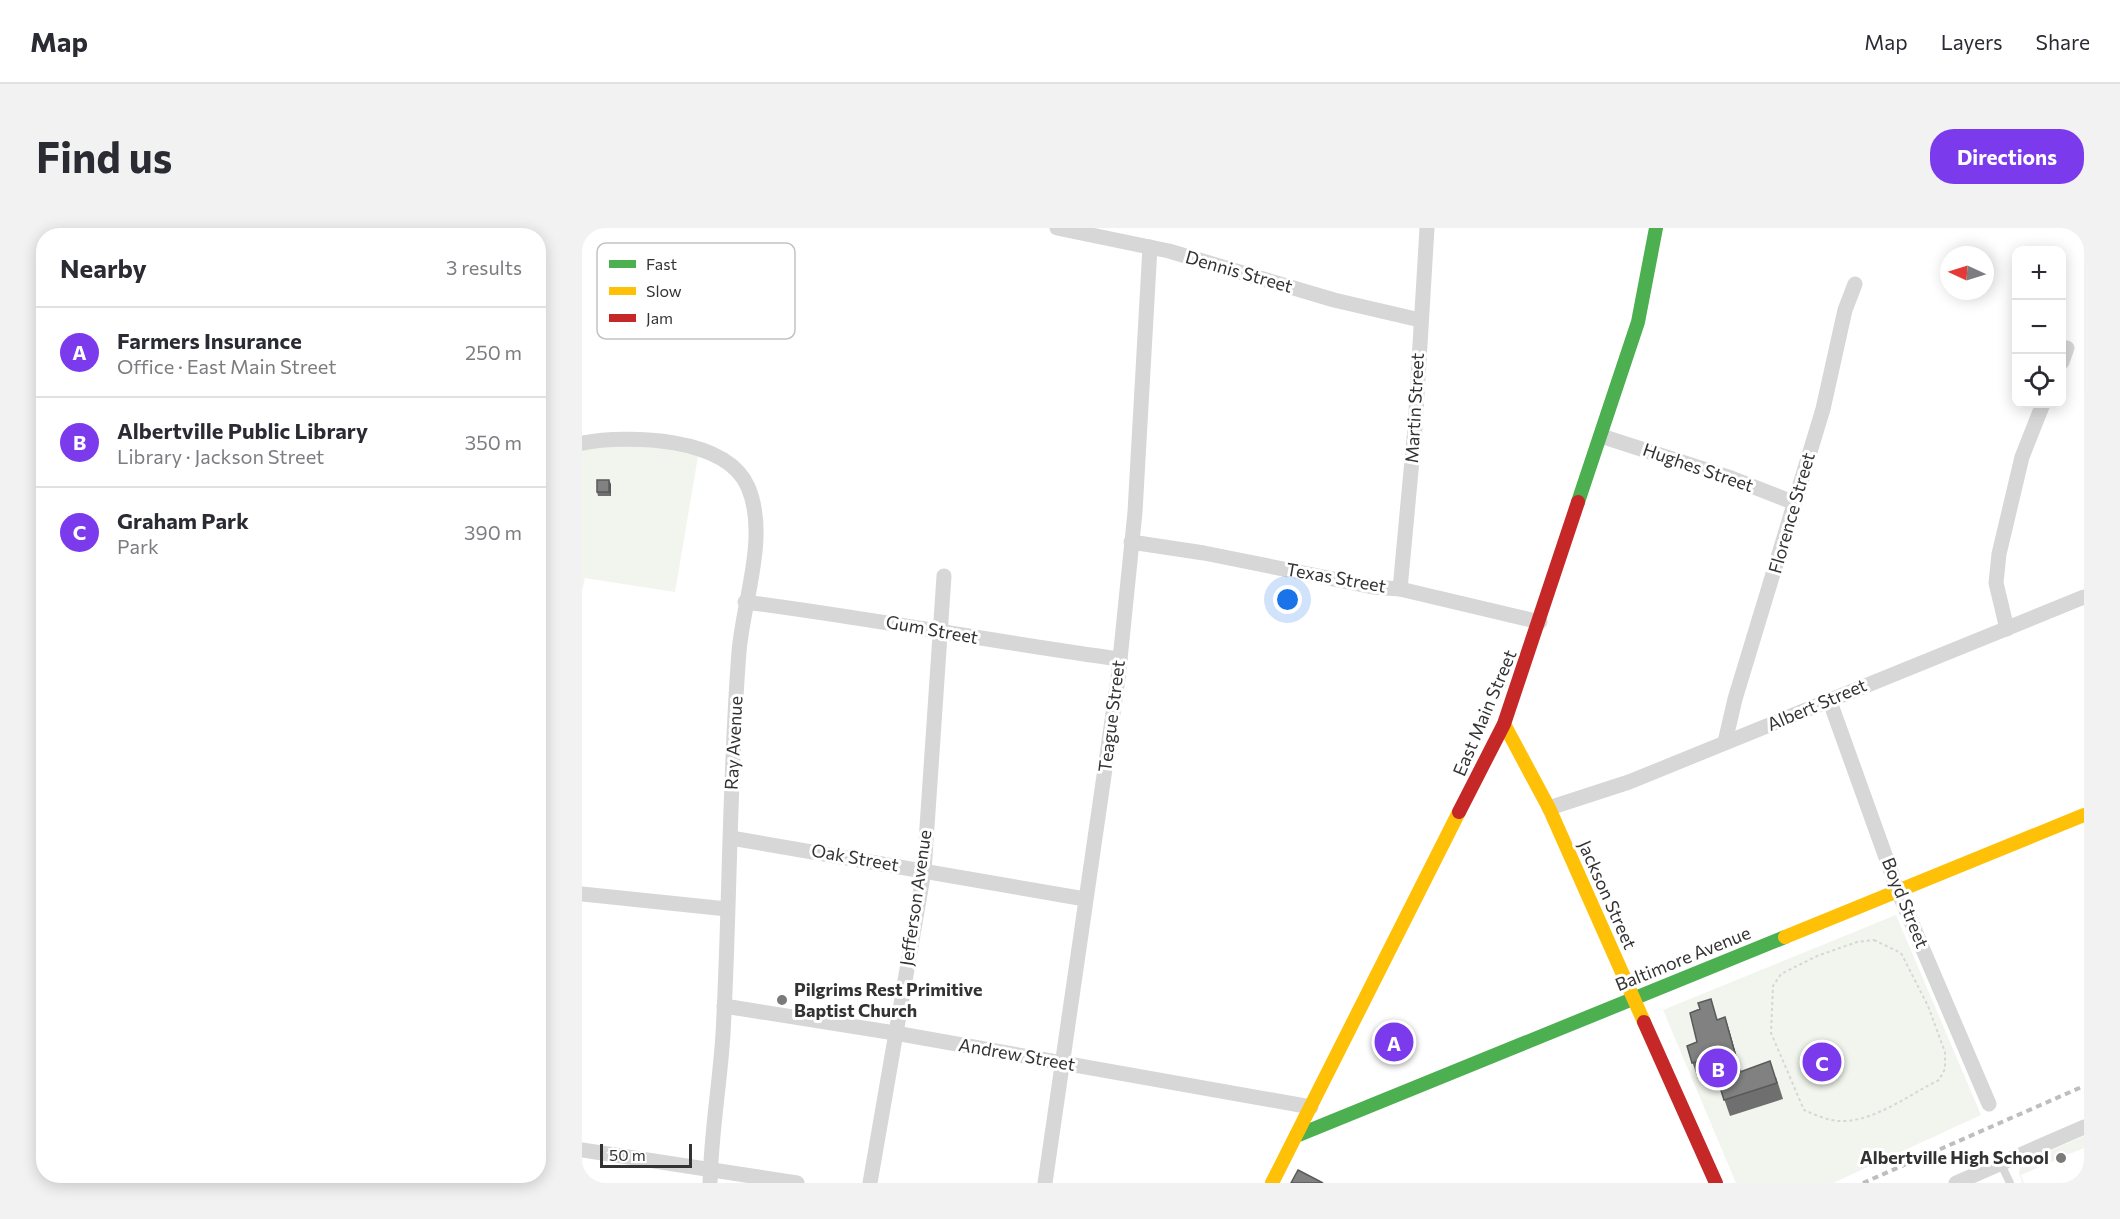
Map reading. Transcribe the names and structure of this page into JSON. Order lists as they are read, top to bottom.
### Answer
{
  "streets": {
    "main road": ["East Main Street", "Jackson Street", "Baltimore Avenue"],
    "street": [
      "Dennis Street",
      "Martin Street",
      "Hughes Street",
      "Florence Street",
      "Texas Street",
      "Gum Street",
      "Albert Street",
      "Teague Street",
      "Ray Avenue",
      "Oak Street",
      "Jefferson Avenue",
      "Boyd Street",
      "Andrew Street"
    ]
  },
  "crossings": [
    ["Dennis Street", "Martin Street"],
    ["Dennis Street", "Teague Street"],
    ["Martin Street", "Texas Street"],
    ["Hughes Street", "Florence Street"],
    ["Hughes Street", "East Main Street"],
    ["Florence Street", "Albert Street"],
    ["Texas Street", "East Main Street"],
    ["Texas Street", "Teague Street"],
    ["Gum Street", "Teague Street"],
    ["Gum Street", "Ray Avenue"],
    ["Gum Street", "Jefferson Avenue"],
    ["Albert Street", "Jackson Street"],
    ["Albert Street", "Boyd Street"],
    ["East Main Street", "Jackson Street"],
    ["East Main Street", "Baltimore Avenue"],
    ["East Main Street", "Andrew Street"],
    ["Teague Street", "Oak Street"],
    ["Teague Street", "Andrew Street"],
    ["Ray Avenue", "Oak Street"],
    ["Ray Avenue", "Andrew Street"],
    ["Oak Street", "Jefferson Avenue"],
    ["Jackson Street", "Baltimore Avenue"],
    ["Jefferson Avenue", "Andrew Street"],
    ["Boyd Street", "Baltimore Avenue"]
  ],
  "places": ["Pilgrims Rest Primitive Baptist Church", "Albertville High School"],
  "legend": ["Fast", "Slow", "Jam"],
  "scale_bar": "50 m",
  "north": "left",
  "page": {
    "header": "Map",
    "nav": ["Map", "Layers", "Share"],
    "buttons": "Directions",
    "title": "Find us",
    "heading": ["Nearby", "3 results"],
    "map_buttons": ["+", "−"],
    "list": [
      {
        "mark": "A",
        "name": "Farmers Insurance",
        "note": "Office · East Main Street",
        "value": "250 m"
      },
      {
        "mark": "B",
        "name": "Albertville Public Library",
        "note": "Library · Jackson Street",
        "value": "350 m"
      },
      {
        "mark": "C",
        "name": "Graham Park",
        "note": "Park",
        "value": "390 m"
      }
    ],
    "pins": ["A", "C", "B"],
    "scale": "50 m"
  }
}
